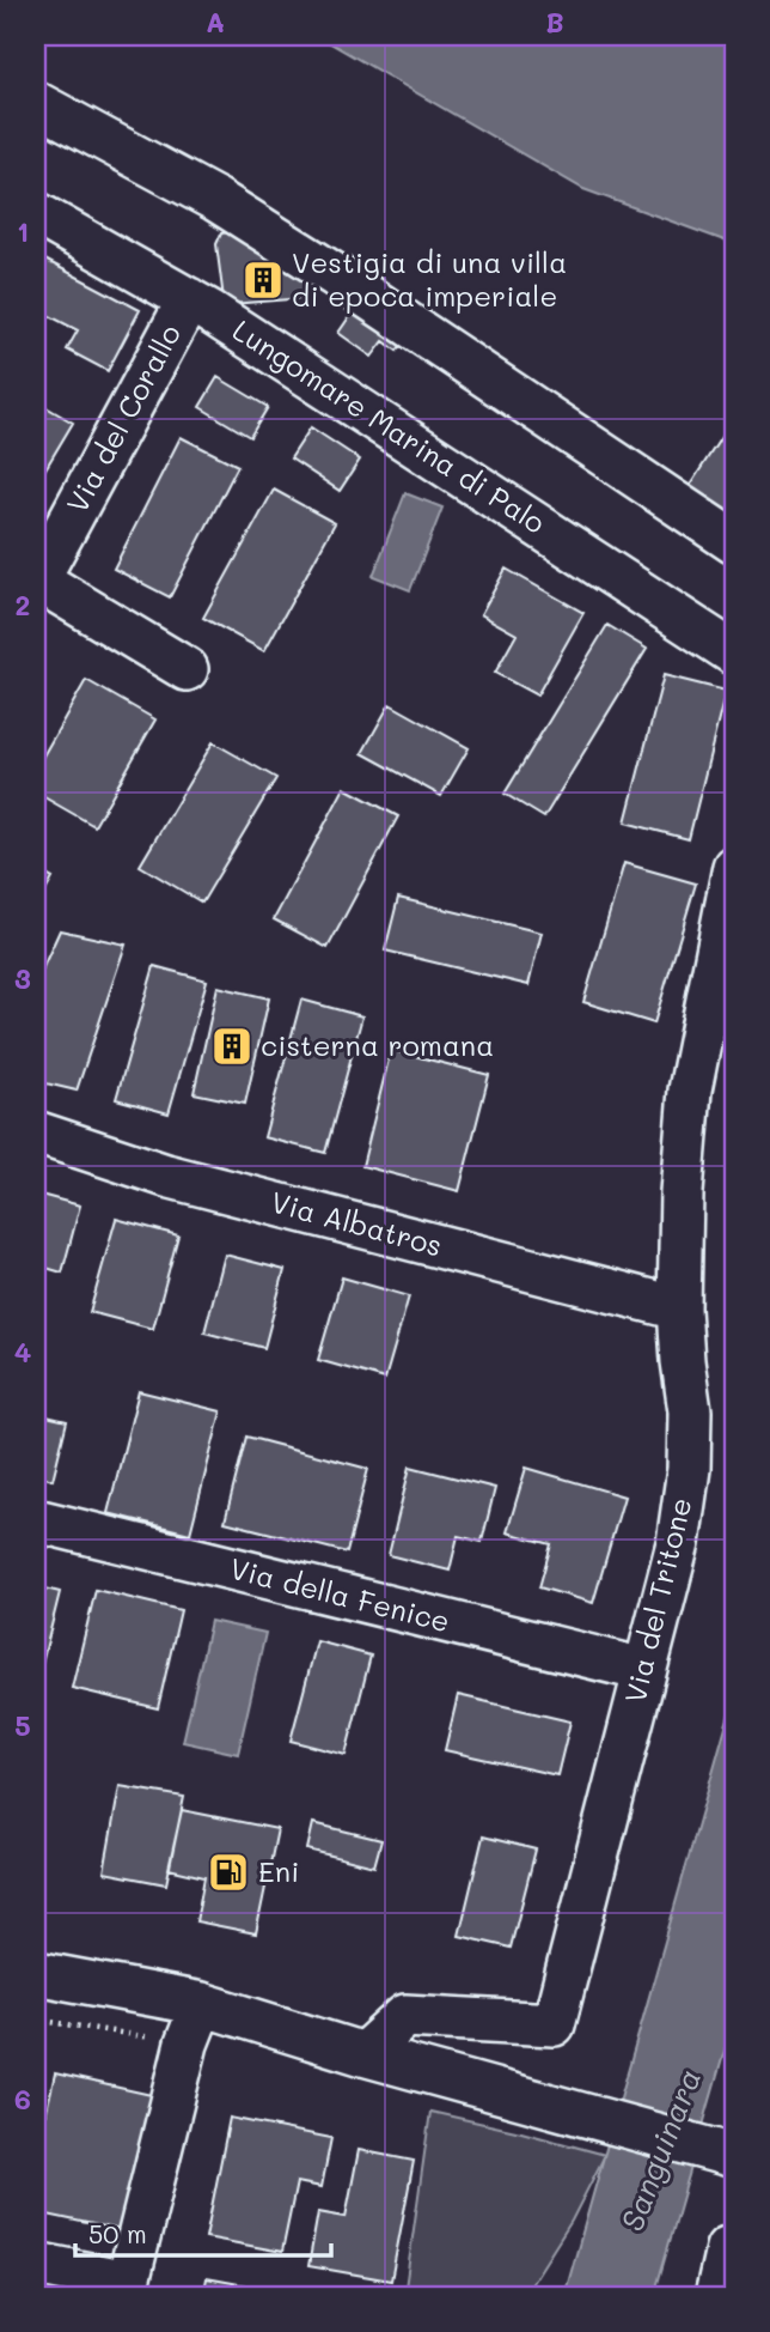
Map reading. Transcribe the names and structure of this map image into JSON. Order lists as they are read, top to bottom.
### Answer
{
  "streets": {
    "street": [
      "Via del Corallo",
      "Lungomare Marina di Palo",
      "Via Albatros",
      "Via della Fenice",
      "Via del Tritone"
    ]
  },
  "crossings": [
    ["Via del Corallo", "Lungomare Marina di Palo"],
    ["Via Albatros", "Via del Tritone"],
    ["Via della Fenice", "Via del Tritone"]
  ],
  "water": ["Sanguinara"],
  "places": {
    "building": ["Vestigia di una villa di epoca imperiale", "cisterna romana"],
    "fuel station": ["Eni"]
  },
  "scale_bar": "50 m",
  "grid": {
    "columns": ["A", "B"],
    "rows": [
      "1",
      "2",
      "3",
      "4",
      "5",
      "6"
    ]
  }
}
